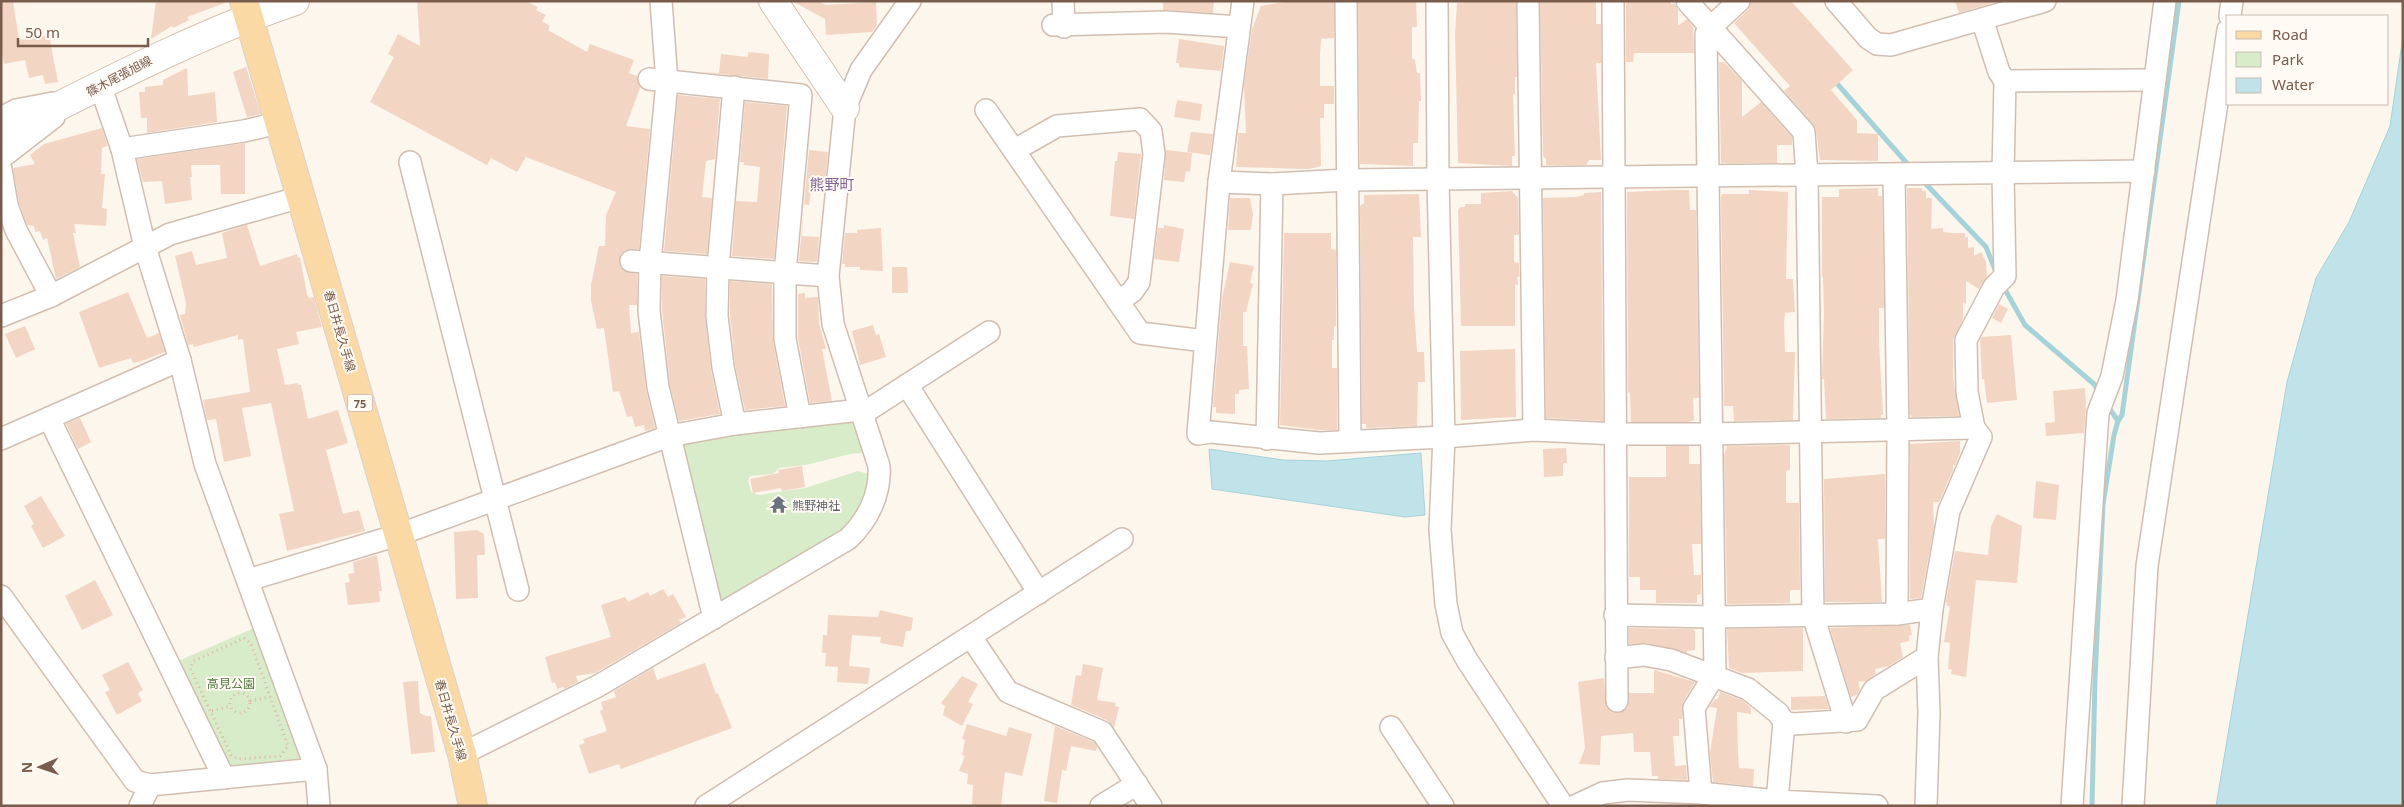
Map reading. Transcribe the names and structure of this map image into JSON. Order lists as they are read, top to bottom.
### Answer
{
  "streets": {
    "main road": ["篠木尾張旭線", "春日井長久手線", "75"]
  },
  "crossings": [
    ["篠木尾張旭線", "春日井長久手線"]
  ],
  "districts": ["熊野町"],
  "parks": ["高見公園"],
  "places": {
    "temple": ["熊野神社"]
  },
  "legend": ["Road", "Park", "Water"],
  "scale_bar": "50 m",
  "north": "left"
}
